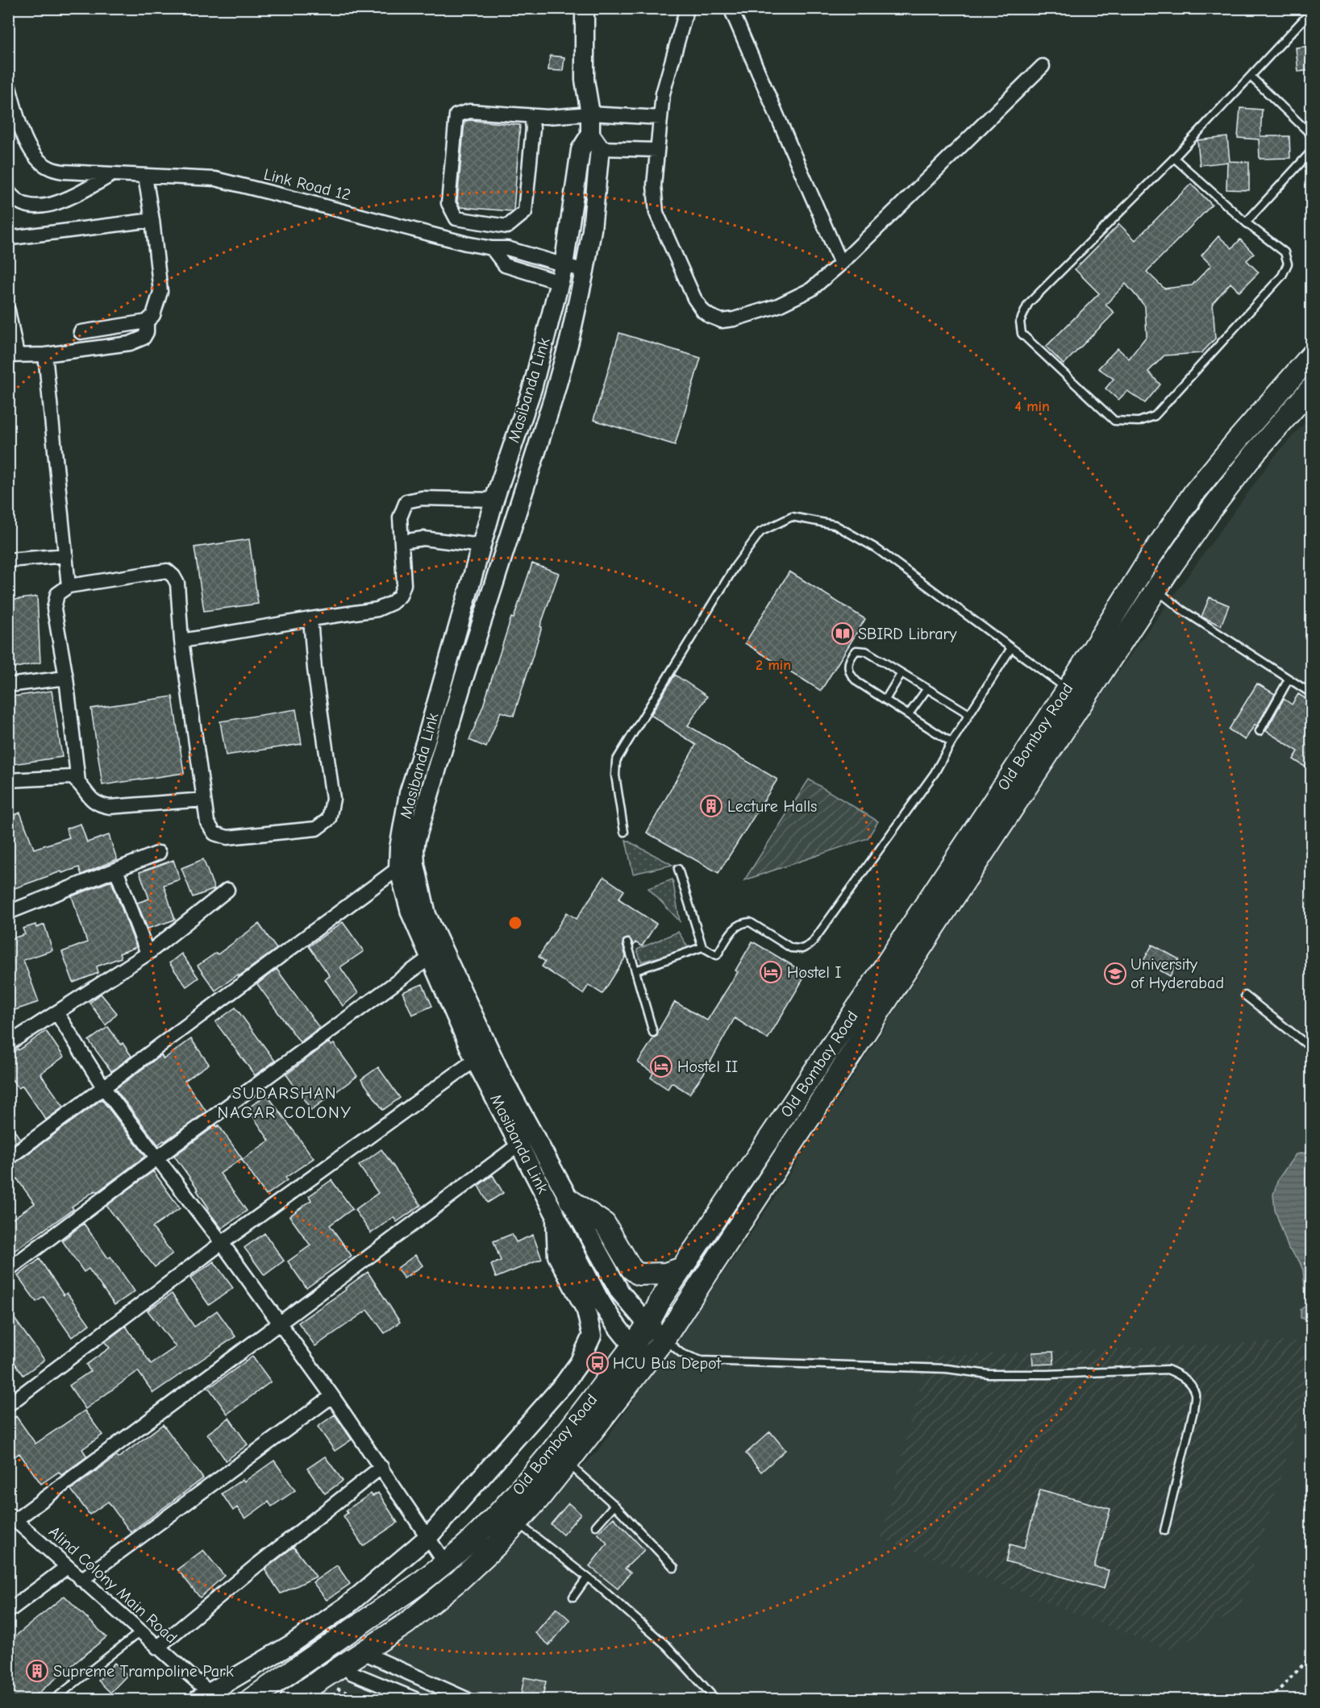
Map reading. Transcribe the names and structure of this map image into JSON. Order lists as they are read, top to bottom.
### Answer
{
  "streets": {
    "main road": ["Masibanda Link", "Old Bombay Road"],
    "street": ["Link Road 12", "Alind Colony Main Road"]
  },
  "crossings": [
    ["Link Road 12", "Masibanda Link"],
    ["Masibanda Link", "Old Bombay Road"]
  ],
  "districts": ["SUDARSHAN NAGAR COLONY"],
  "places": {
    "library": ["SBIRD Library"],
    "building": ["Lecture Halls", "Supreme Trampoline Park"],
    "hotel": ["Hostel I", "Hostel II"],
    "school or university": ["University of Hyderabad"],
    "bus stop": ["HCU Bus Depot"]
  },
  "rings": ["4 min", "2 min"]
}
